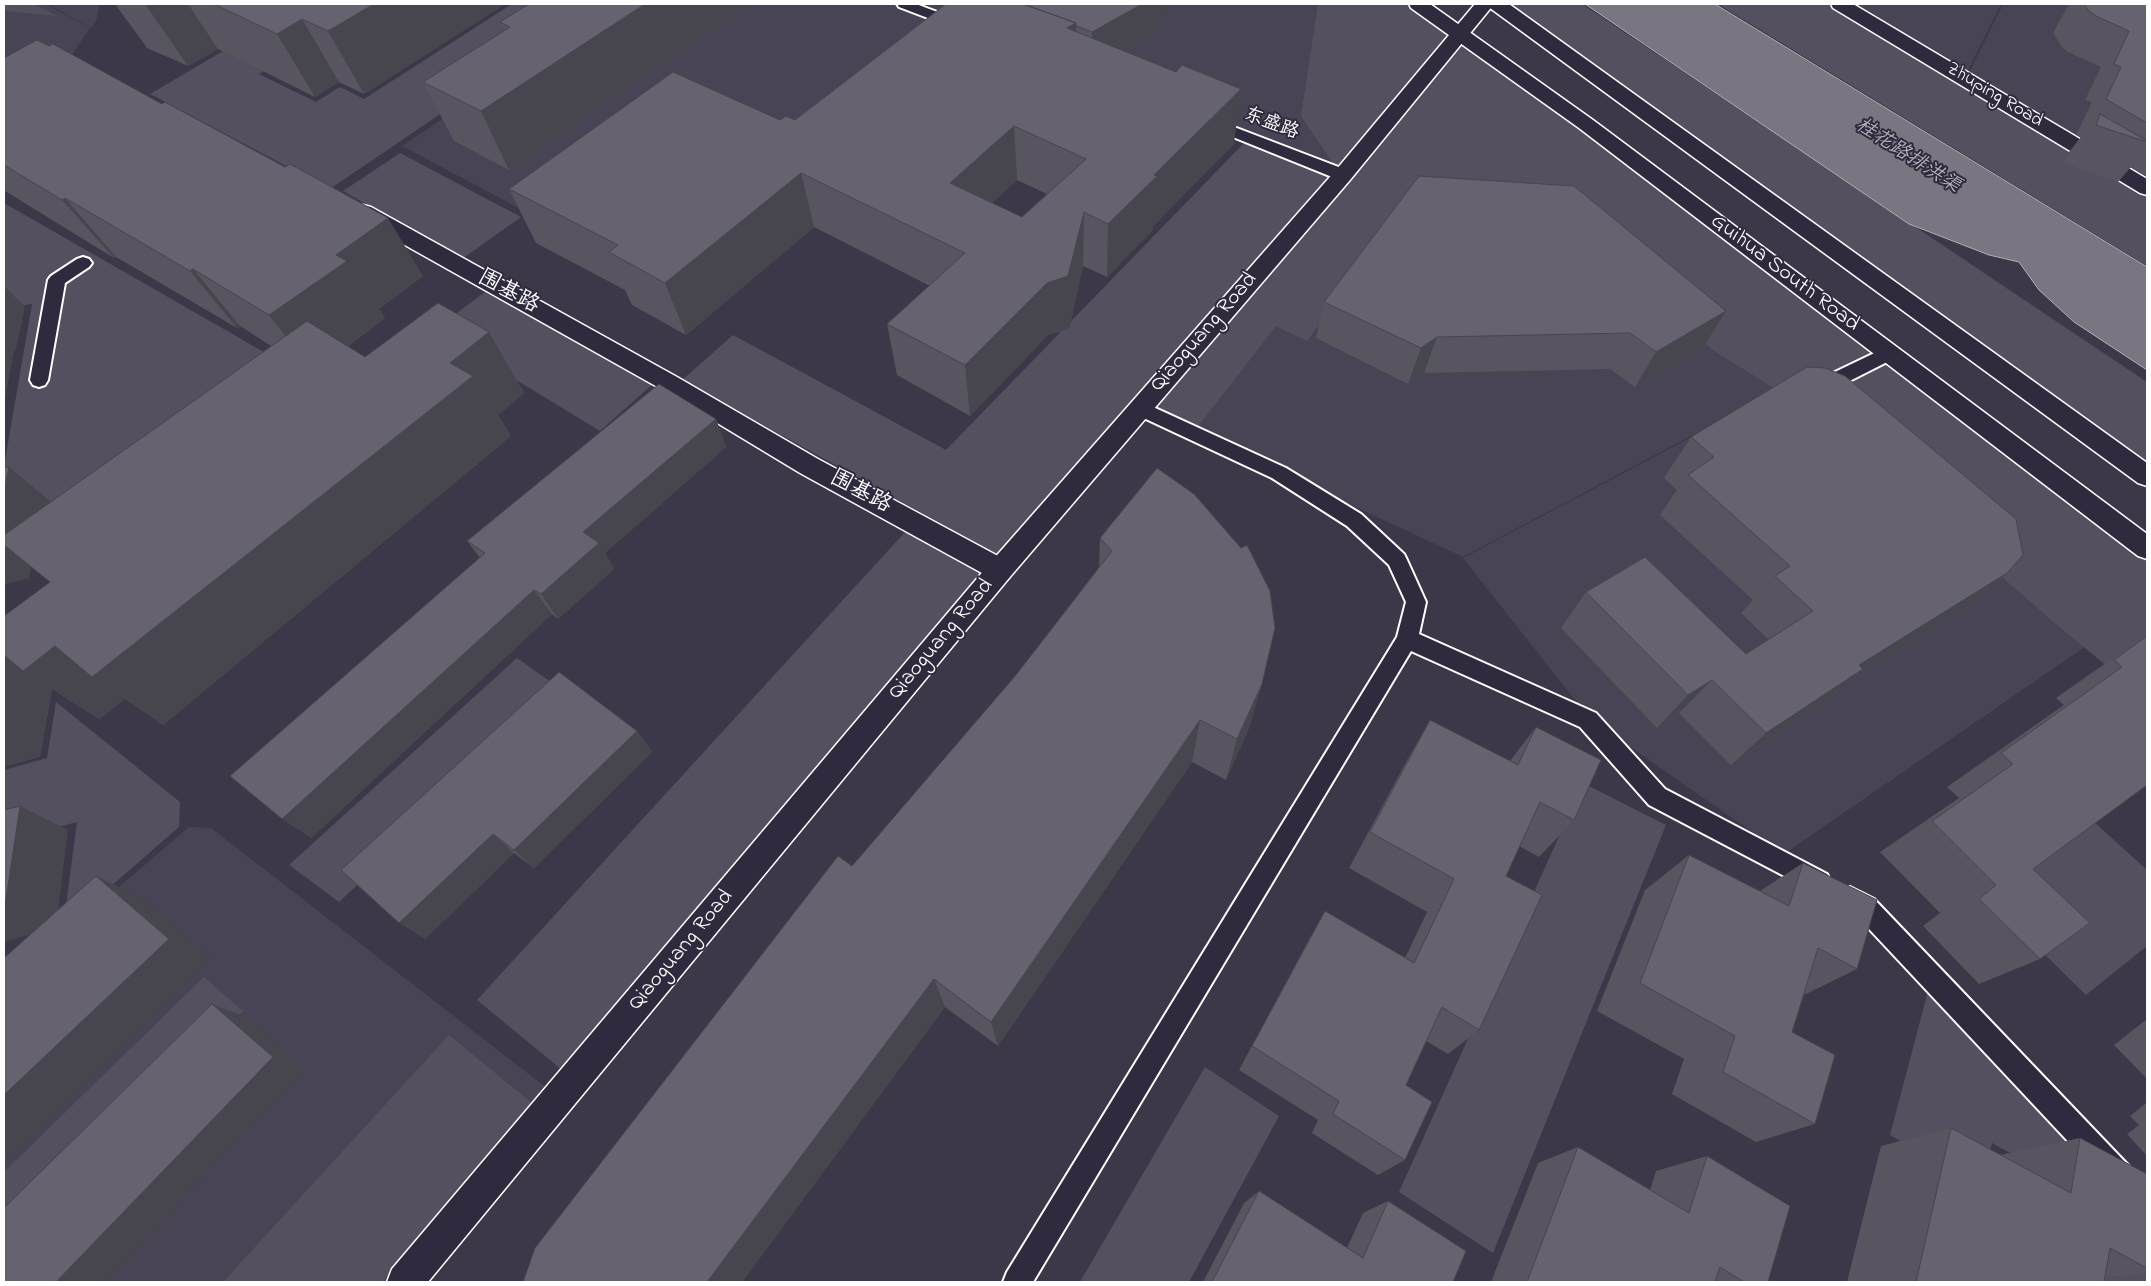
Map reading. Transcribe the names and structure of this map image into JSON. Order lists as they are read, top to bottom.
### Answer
{
  "streets": {
    "street": [
      "Zhuping Road",
      "Guihua South Road",
      "围基路",
      "Qiaoguang Road"
    ],
    "lane": ["东盛路"]
  },
  "crossings": [
    ["东盛路", "Qiaoguang Road"],
    ["Guihua South Road", "Qiaoguang Road"],
    ["围基路", "Qiaoguang Road"]
  ],
  "water": ["桂花路排洪渠"]
}
